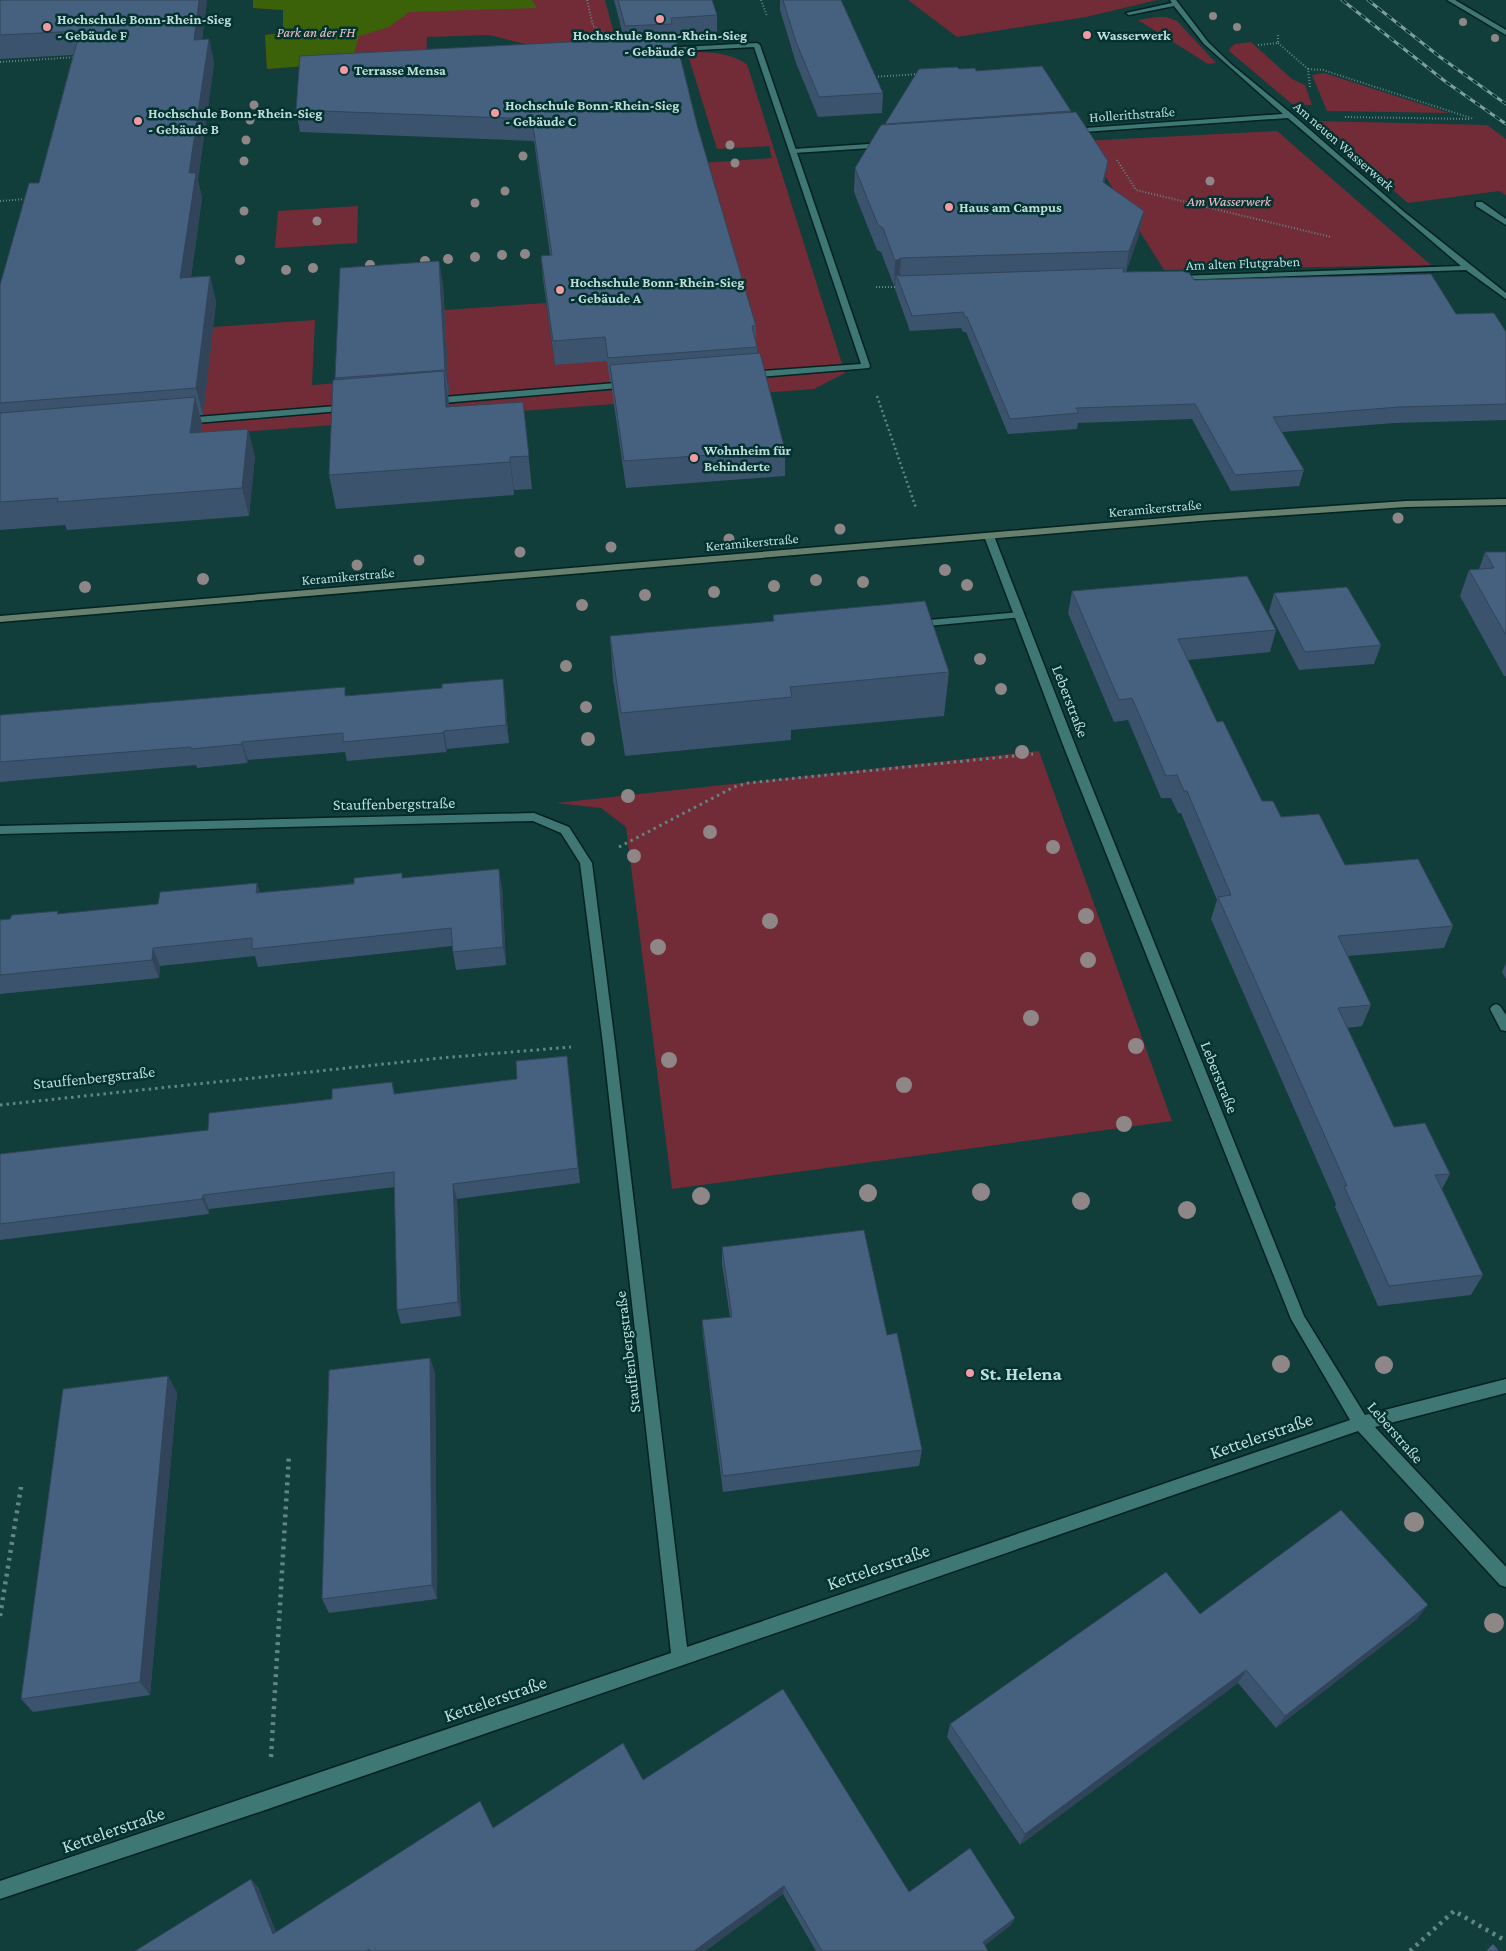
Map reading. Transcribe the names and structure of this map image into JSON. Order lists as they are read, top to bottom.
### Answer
{
  "streets": {
    "street": [
      "Hollerithstraße",
      "Am neuen Wasserwerk",
      "Am alten Flutgraben",
      "Keramikerstraße",
      "Leberstraße",
      "Stauffenbergstraße",
      "Kettelerstraße"
    ]
  },
  "crossings": [
    ["Hollerithstraße", "Am neuen Wasserwerk"],
    ["Am neuen Wasserwerk", "Am alten Flutgraben"],
    ["Keramikerstraße", "Leberstraße"],
    ["Leberstraße", "Kettelerstraße"],
    ["Stauffenbergstraße", "Kettelerstraße"]
  ],
  "parks": ["Park an der FH", "Am Wasserwerk"],
  "places": [
    "Hochschule Bonn-Rhein-Sieg - Gebäude G",
    "Hochschule Bonn-Rhein-Sieg - Gebäude F",
    "Wasserwerk",
    "Terrasse Mensa",
    "Hochschule Bonn-Rhein-Sieg - Gebäude C",
    "Hochschule Bonn-Rhein-Sieg - Gebäude B",
    "Haus am Campus",
    "Hochschule Bonn-Rhein-Sieg - Gebäude A",
    "Wohnheim für Behinderte",
    "St. Helena"
  ]
}
